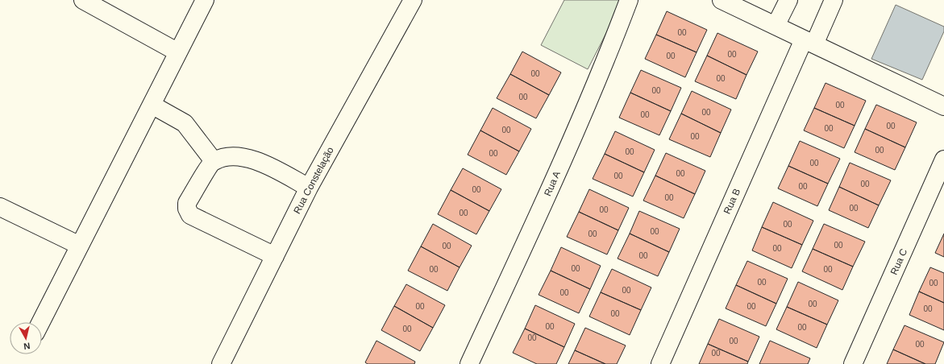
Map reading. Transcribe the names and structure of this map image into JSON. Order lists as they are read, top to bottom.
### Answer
{
  "streets": {
    "street": [
      "Rua Constelação",
      "Rua A",
      "Rua B",
      "Rua C"
    ]
  },
  "house_numbers": [
    "00",
    "00",
    "00",
    "00",
    "00",
    "00",
    "00",
    "00",
    "00",
    "00",
    "00",
    "00",
    "00",
    "00",
    "00",
    "00",
    "00",
    "00",
    "00",
    "00",
    "00",
    "00",
    "00",
    "00",
    "00",
    "00",
    "00",
    "00",
    "00",
    "00",
    "00",
    "00",
    "00",
    "00",
    "00",
    "00",
    "00",
    "00",
    "00",
    "00",
    "00",
    "00",
    "00",
    "00",
    "00",
    "00",
    "00",
    "00",
    "00",
    "00",
    "00",
    "00",
    "00"
  ],
  "north": "bottom"
}
